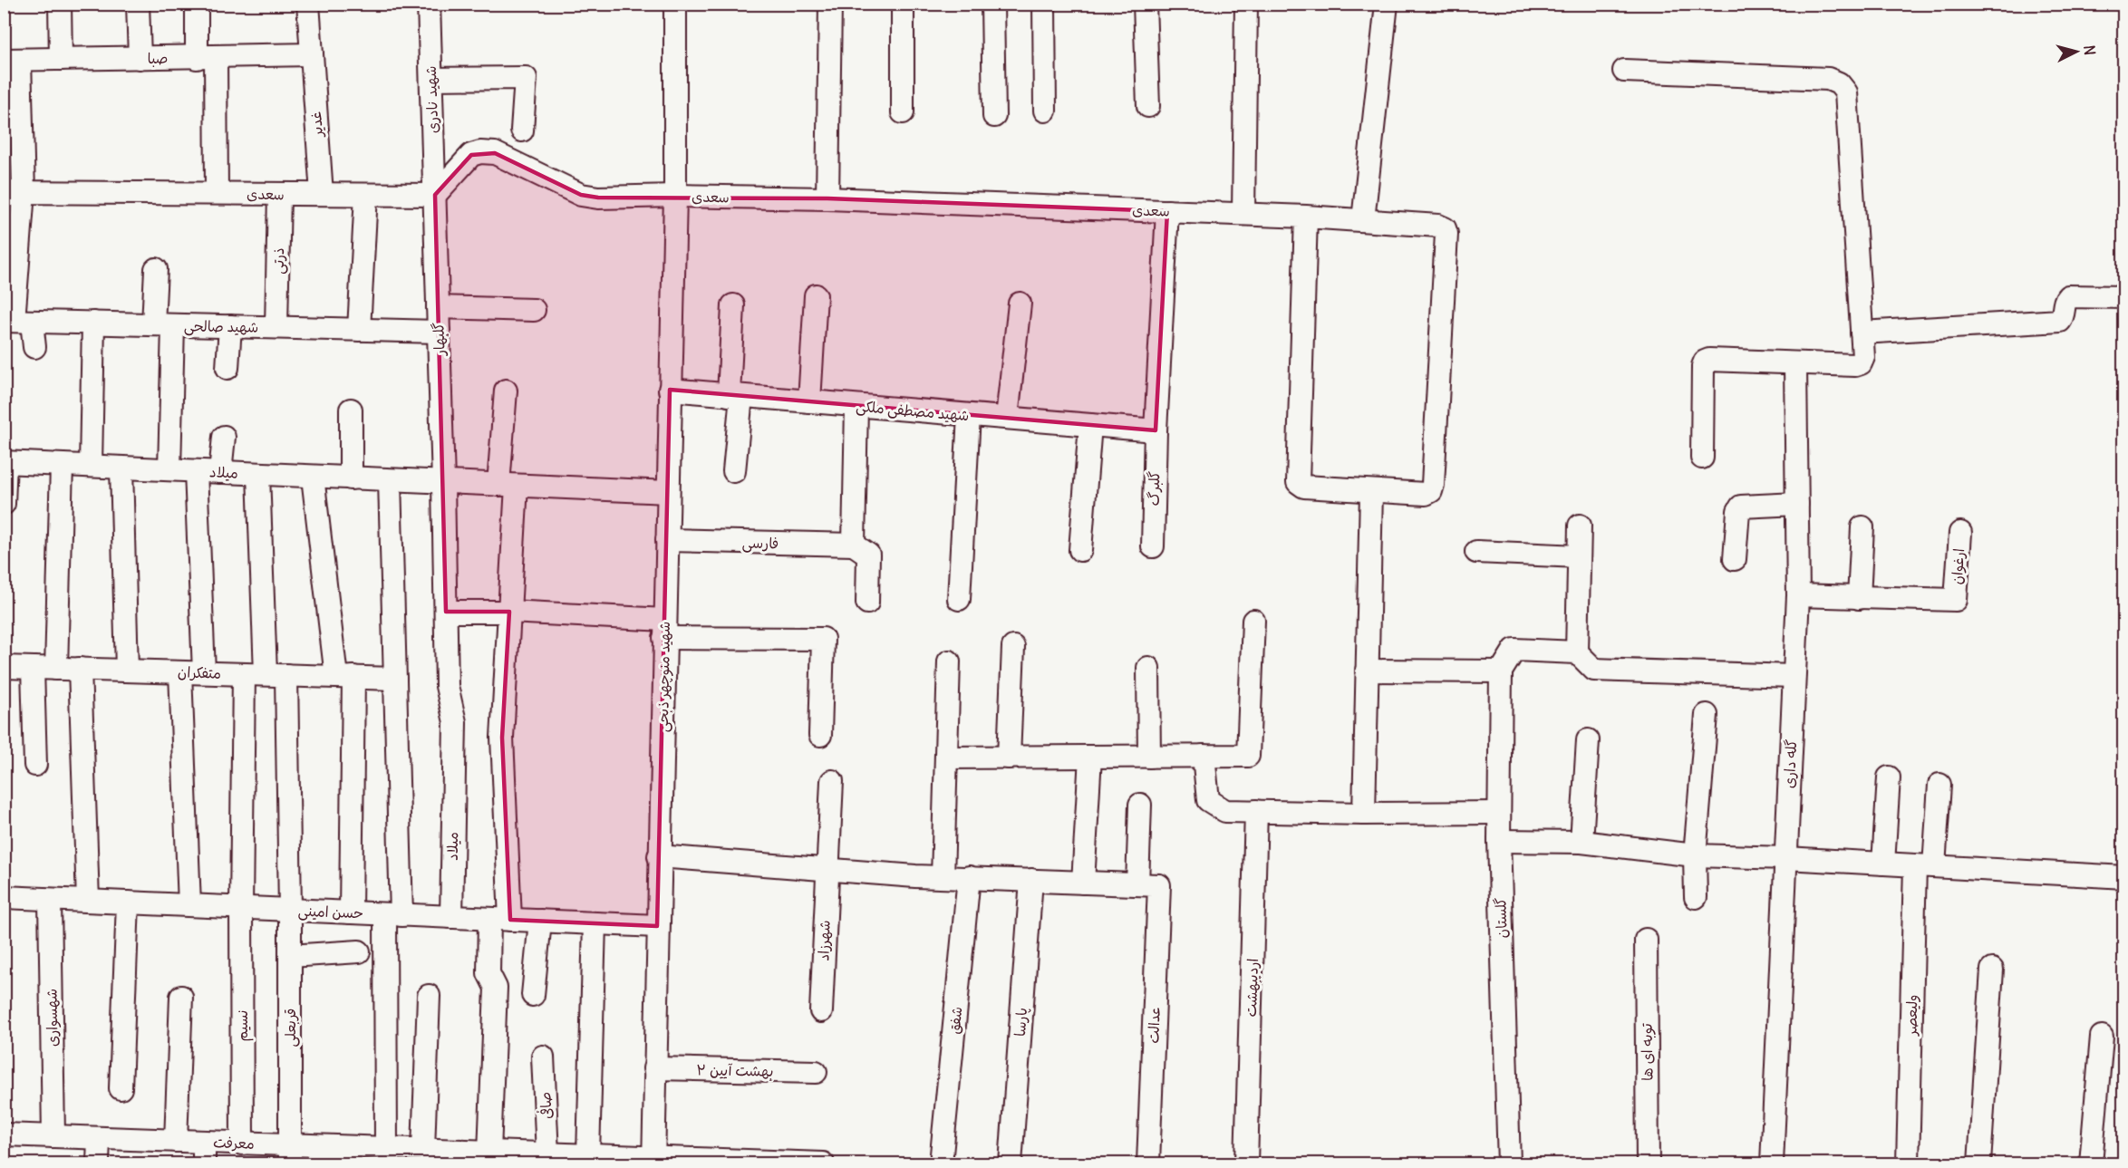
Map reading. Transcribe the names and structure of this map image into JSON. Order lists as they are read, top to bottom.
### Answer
{
  "streets": {
    "street": [
      "صبا",
      "شهید نادری",
      "غدیر",
      "سعدی",
      "ذرتی",
      "شهید صالحی",
      "گلبهار",
      "شهید مصطفی ملکی",
      "میلاد",
      "گلبرگ",
      "فارسی",
      "ارغوان",
      "متفکران",
      "شهید منوچهر ذبحی",
      "گله داری",
      "حسن امینی",
      "گلستان",
      "شهرزاد",
      "اردیبهشت",
      "ولیعصر",
      "شهسواری",
      "شفق",
      "پارسا",
      "عدالت",
      "نسیم",
      "قربعلی",
      "توبه ای ها",
      "بهشت آیین ۲",
      "صافی",
      "معرفت"
    ]
  },
  "crossings": [
    ["صبا", "غدیر"],
    ["شهید نادری", "سعدی"],
    ["شهید نادری", "گلبهار"],
    ["غدیر", "سعدی"],
    ["سعدی", "ذرتی"],
    ["سعدی", "گلبهار"],
    ["سعدی", "گلبرگ"],
    ["سعدی", "شهید منوچهر ذبحی"],
    ["ذرتی", "شهید صالحی"],
    ["شهید صالحی", "گلبهار"],
    ["گلبهار", "میلاد"],
    ["شهید مصطفی ملکی", "گلبرگ"],
    ["شهید مصطفی ملکی", "شهید منوچهر ذبحی"],
    ["میلاد", "شهید منوچهر ذبحی"],
    ["میلاد", "حسن امینی"],
    ["میلاد", "قربعلی"],
    ["فارسی", "شهید منوچهر ذبحی"],
    ["متفکران", "نسیم"],
    ["متفکران", "قربعلی"],
    ["شهید منوچهر ذبحی", "حسن امینی"],
    ["شهید منوچهر ذبحی", "بهشت آیین ۲"],
    ["شهید منوچهر ذبحی", "معرفت"],
    ["حسن امینی", "شهسواری"],
    ["حسن امینی", "نسیم"],
    ["حسن امینی", "قربعلی"],
    ["شهسواری", "معرفت"],
    ["نسیم", "معرفت"],
    ["قربعلی", "معرفت"],
    ["صافی", "معرفت"]
  ],
  "north": "right"
}
